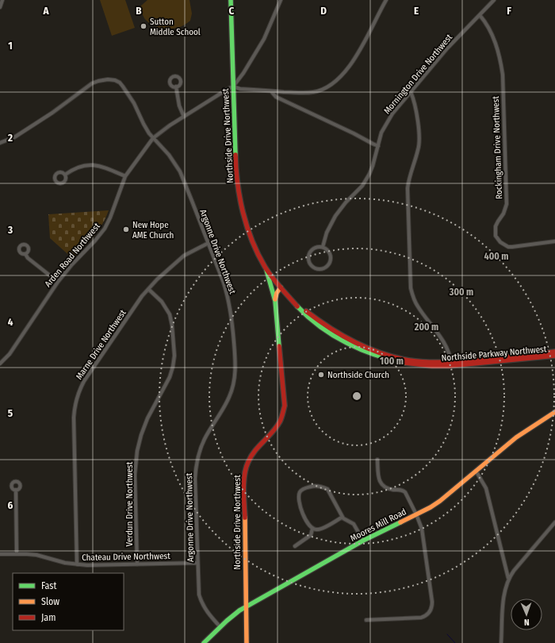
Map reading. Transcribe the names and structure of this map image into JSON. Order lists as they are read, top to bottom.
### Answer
{
  "streets": {
    "street": [
      "Mornington Drive Northwest",
      "Northside Drive Northwest",
      "Rockingham Drive Northwest",
      "Argonne Drive Northwest",
      "Arden Road Northwest",
      "Marne Drive Northwest",
      "Northside Parkway Northwest",
      "Verdun Drive Northwest",
      "Moores Mill Road",
      "Chateau Drive Northwest"
    ]
  },
  "crossings": [
    ["Mornington Drive Northwest", "Rockingham Drive Northwest"],
    ["Northside Drive Northwest", "Arden Road Northwest"],
    ["Northside Drive Northwest", "Northside Parkway Northwest"],
    ["Northside Drive Northwest", "Moores Mill Road"],
    ["Argonne Drive Northwest", "Arden Road Northwest"],
    ["Argonne Drive Northwest", "Marne Drive Northwest"],
    ["Argonne Drive Northwest", "Moores Mill Road"],
    ["Argonne Drive Northwest", "Chateau Drive Northwest"],
    ["Marne Drive Northwest", "Verdun Drive Northwest"],
    ["Marne Drive Northwest", "Chateau Drive Northwest"],
    ["Verdun Drive Northwest", "Chateau Drive Northwest"]
  ],
  "places": ["Sutton Middle School", "New Hope AME Church", "Northside Church"],
  "legend": ["Fast", "Slow", "Jam"],
  "north": "bottom",
  "grid": {
    "columns": [
      "A",
      "B",
      "C",
      "D",
      "E",
      "F"
    ],
    "rows": [
      "1",
      "2",
      "3",
      "4",
      "5",
      "6"
    ]
  },
  "rings": [
    "400 m",
    "300 m",
    "200 m",
    "100 m"
  ]
}
